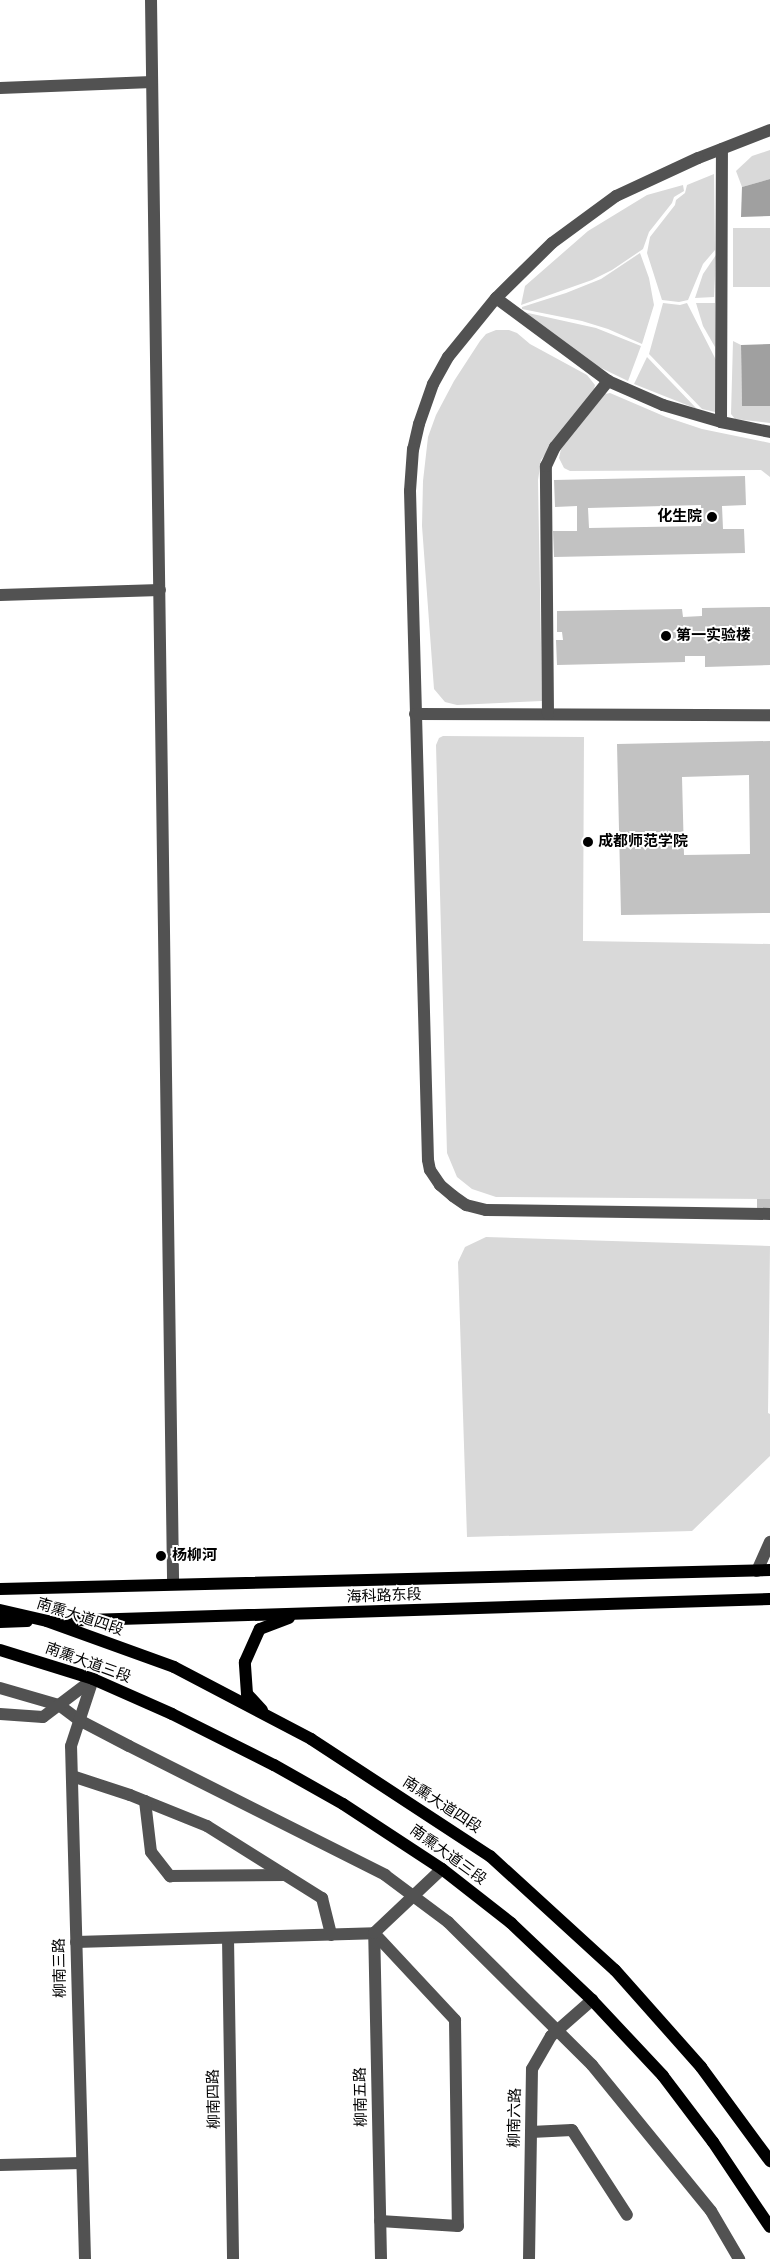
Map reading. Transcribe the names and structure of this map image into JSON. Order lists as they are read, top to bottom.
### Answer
{
  "streets": {
    "main road": ["海科路东段", "南熏大道四段", "南熏大道三段"],
    "street": [
      "柳南三路",
      "柳南五路",
      "柳南四路",
      "柳南六路"
    ]
  },
  "crossings": [
    ["海科路东段", "南熏大道四段"],
    ["南熏大道三段", "柳南三路"],
    ["南熏大道三段", "柳南六路"]
  ],
  "places": [
    "化生院",
    "第一实验楼",
    "成都师范学院",
    "杨柳河"
  ]
}
